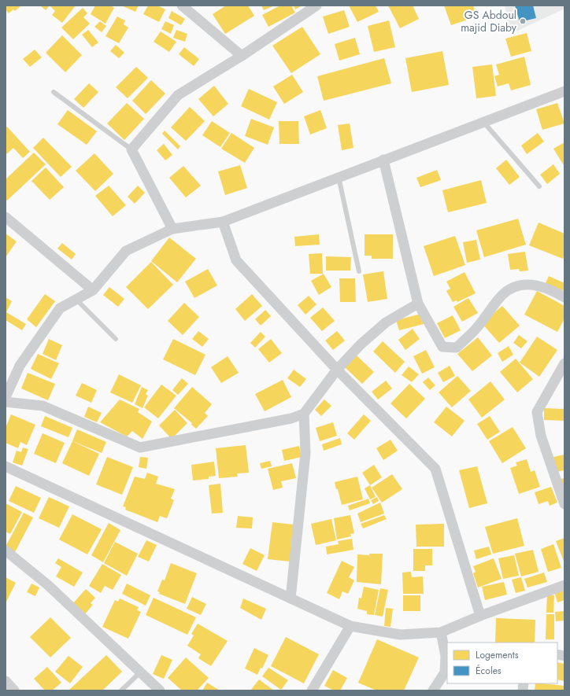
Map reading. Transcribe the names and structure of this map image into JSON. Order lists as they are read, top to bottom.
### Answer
{
  "places": ["GS Abdoul majid Diaby"],
  "legend": ["Logements", "Écoles"]
}
